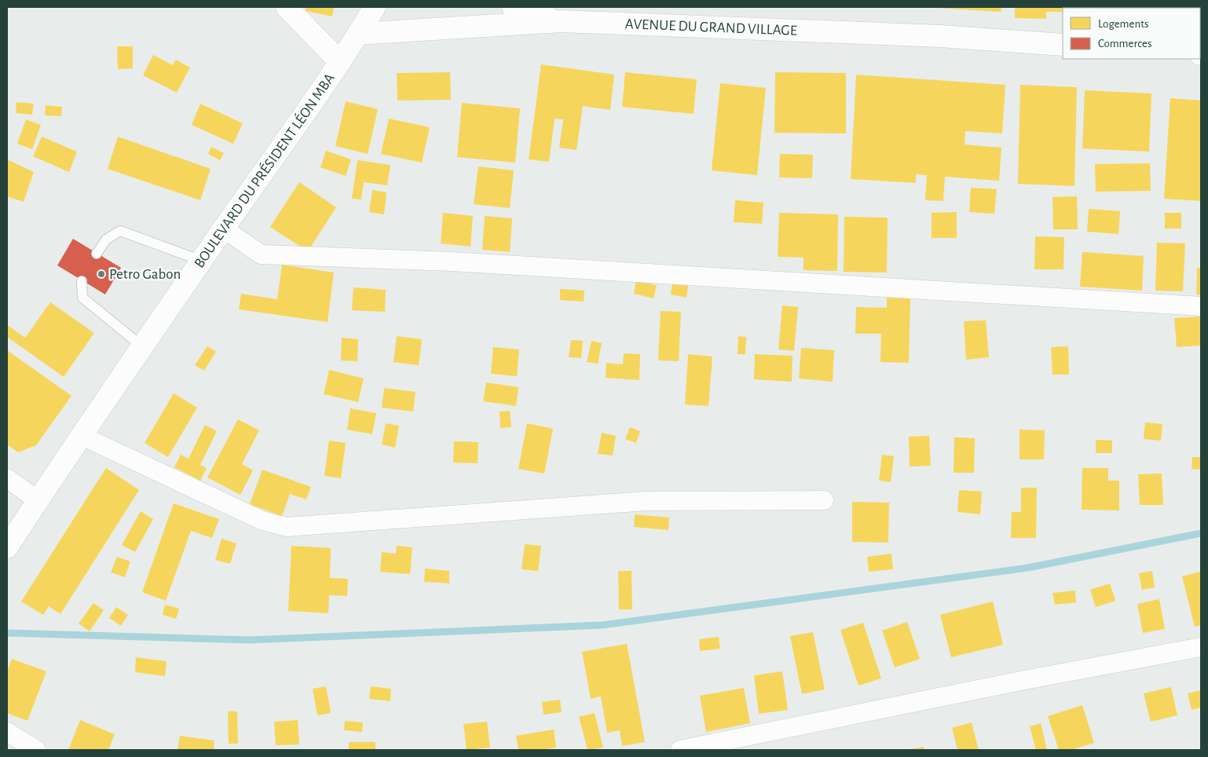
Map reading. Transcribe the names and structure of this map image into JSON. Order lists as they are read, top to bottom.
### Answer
{
  "streets": {
    "street": ["AVENUE DU GRAND VILLAGE", "BOULEVARD DU PRÉSIDENT LÉON MBA"]
  },
  "crossings": [
    ["AVENUE DU GRAND VILLAGE", "BOULEVARD DU PRÉSIDENT LÉON MBA"]
  ],
  "places": ["Petro Gabon"],
  "legend": ["Logements", "Commerces"]
}
